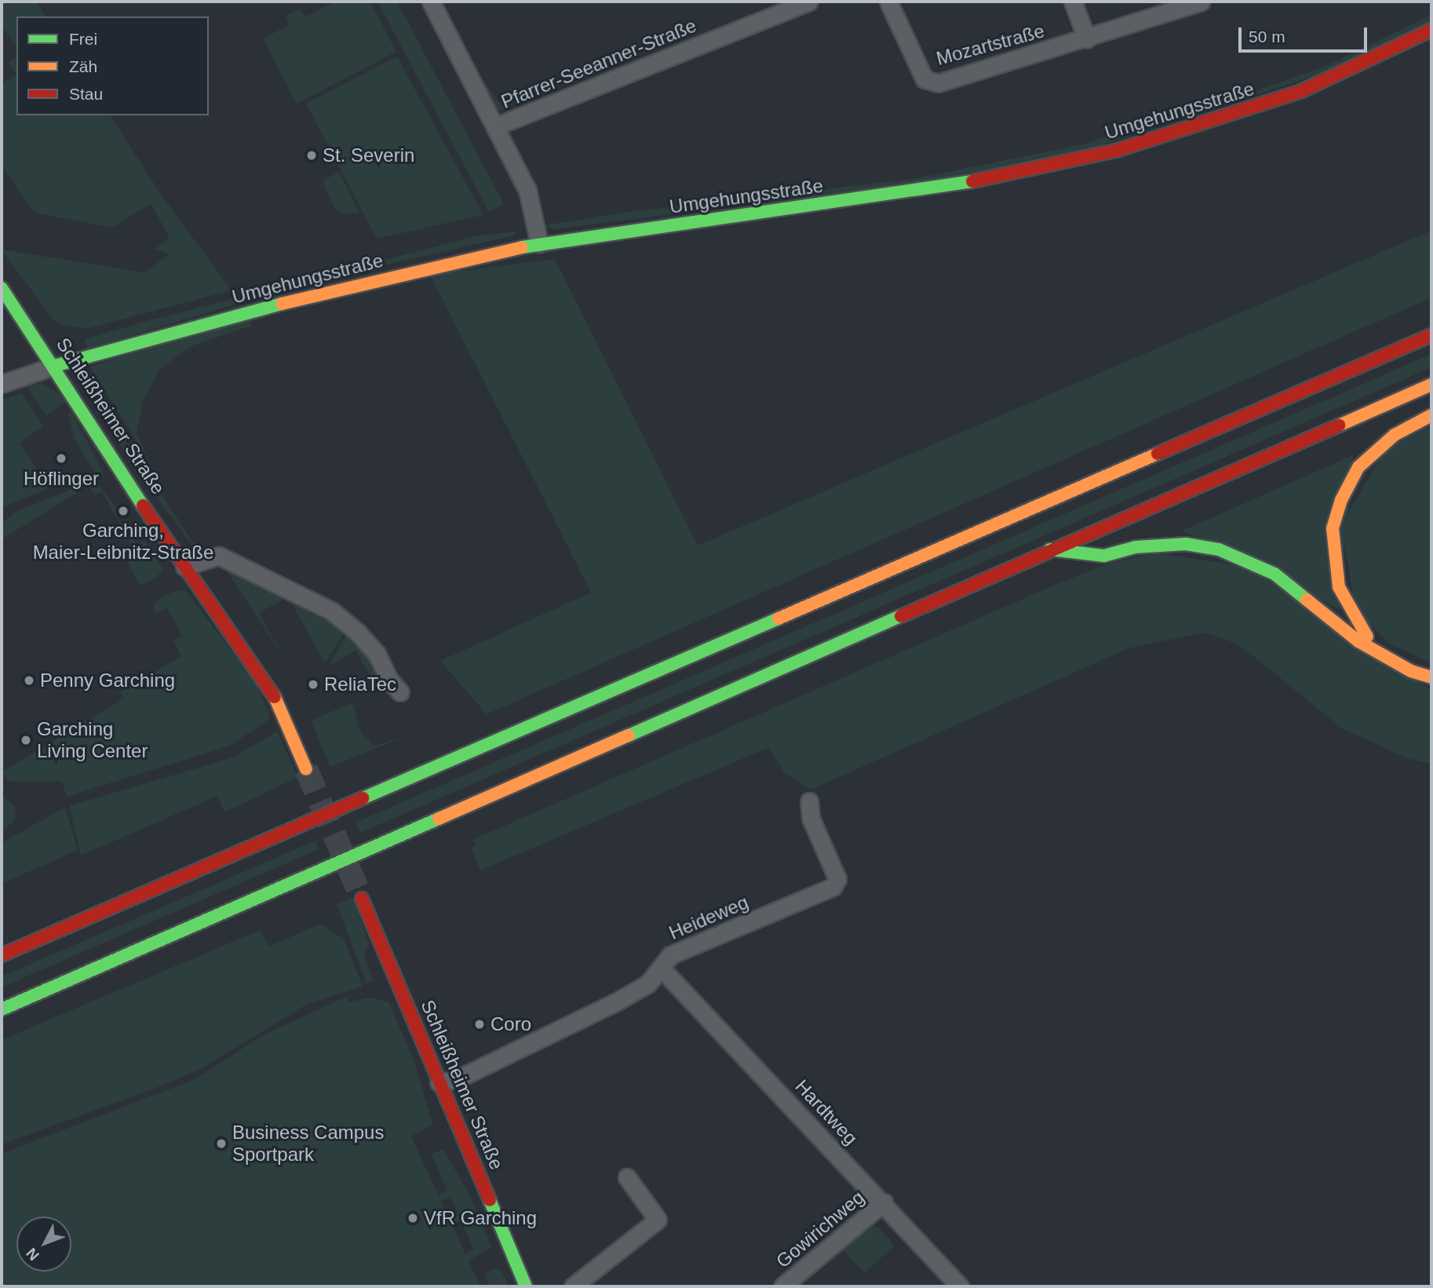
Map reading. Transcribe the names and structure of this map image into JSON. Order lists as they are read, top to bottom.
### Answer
{
  "streets": {
    "main road": ["Umgehungsstraße", "Schleißheimer Straße"],
    "street": [
      "Mozartstraße",
      "Pfarrer-Seeanner-Straße",
      "Heideweg",
      "Hardtweg",
      "Gowirichweg"
    ]
  },
  "crossings": [
    ["Umgehungsstraße", "Schleißheimer Straße"],
    ["Schleißheimer Straße", "Heideweg"],
    ["Heideweg", "Hardtweg"],
    ["Hardtweg", "Gowirichweg"]
  ],
  "places": [
    "St. Severin",
    "Höflinger",
    "Garching, Maier-Leibnitz-Straße",
    "Penny Garching",
    "ReliaTec",
    "Garching Living Center",
    "Coro",
    "Business Campus Sportpark",
    "VfR Garching"
  ],
  "legend": ["Frei", "Zäh", "Stau"],
  "scale_bar": "50 m",
  "north": "bottom left"
}
